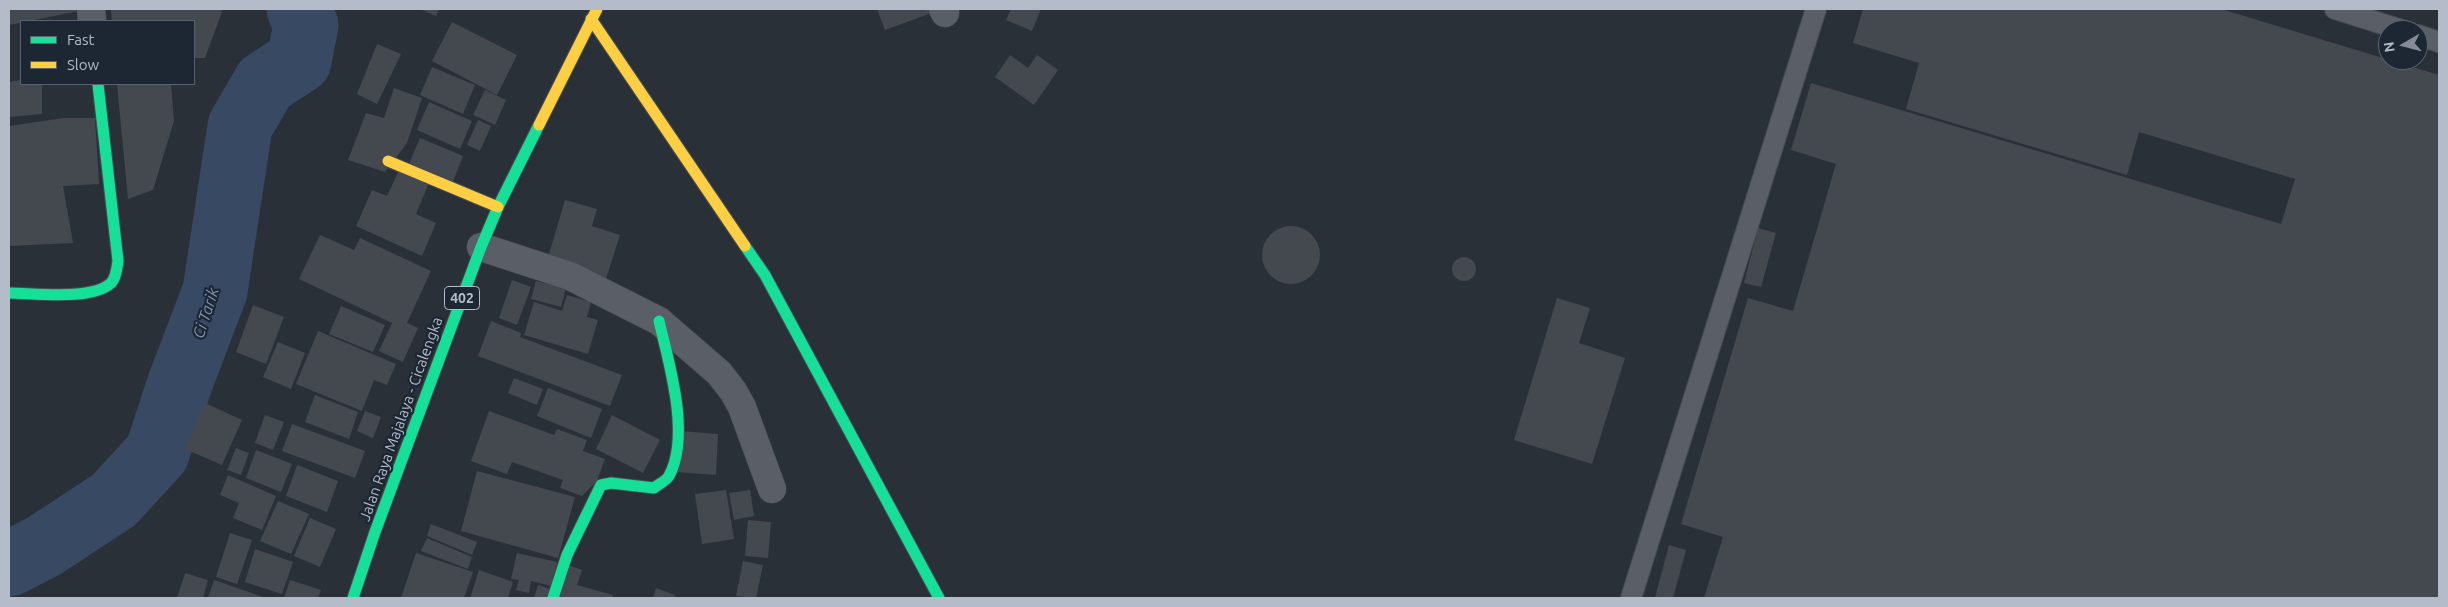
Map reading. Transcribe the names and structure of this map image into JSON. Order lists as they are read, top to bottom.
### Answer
{
  "streets": {
    "street": ["402", "Jalan Raya Majalaya - Cicalengka"]
  },
  "water": ["Ci Tarik"],
  "legend": ["Fast", "Slow"],
  "north": "left"
}
